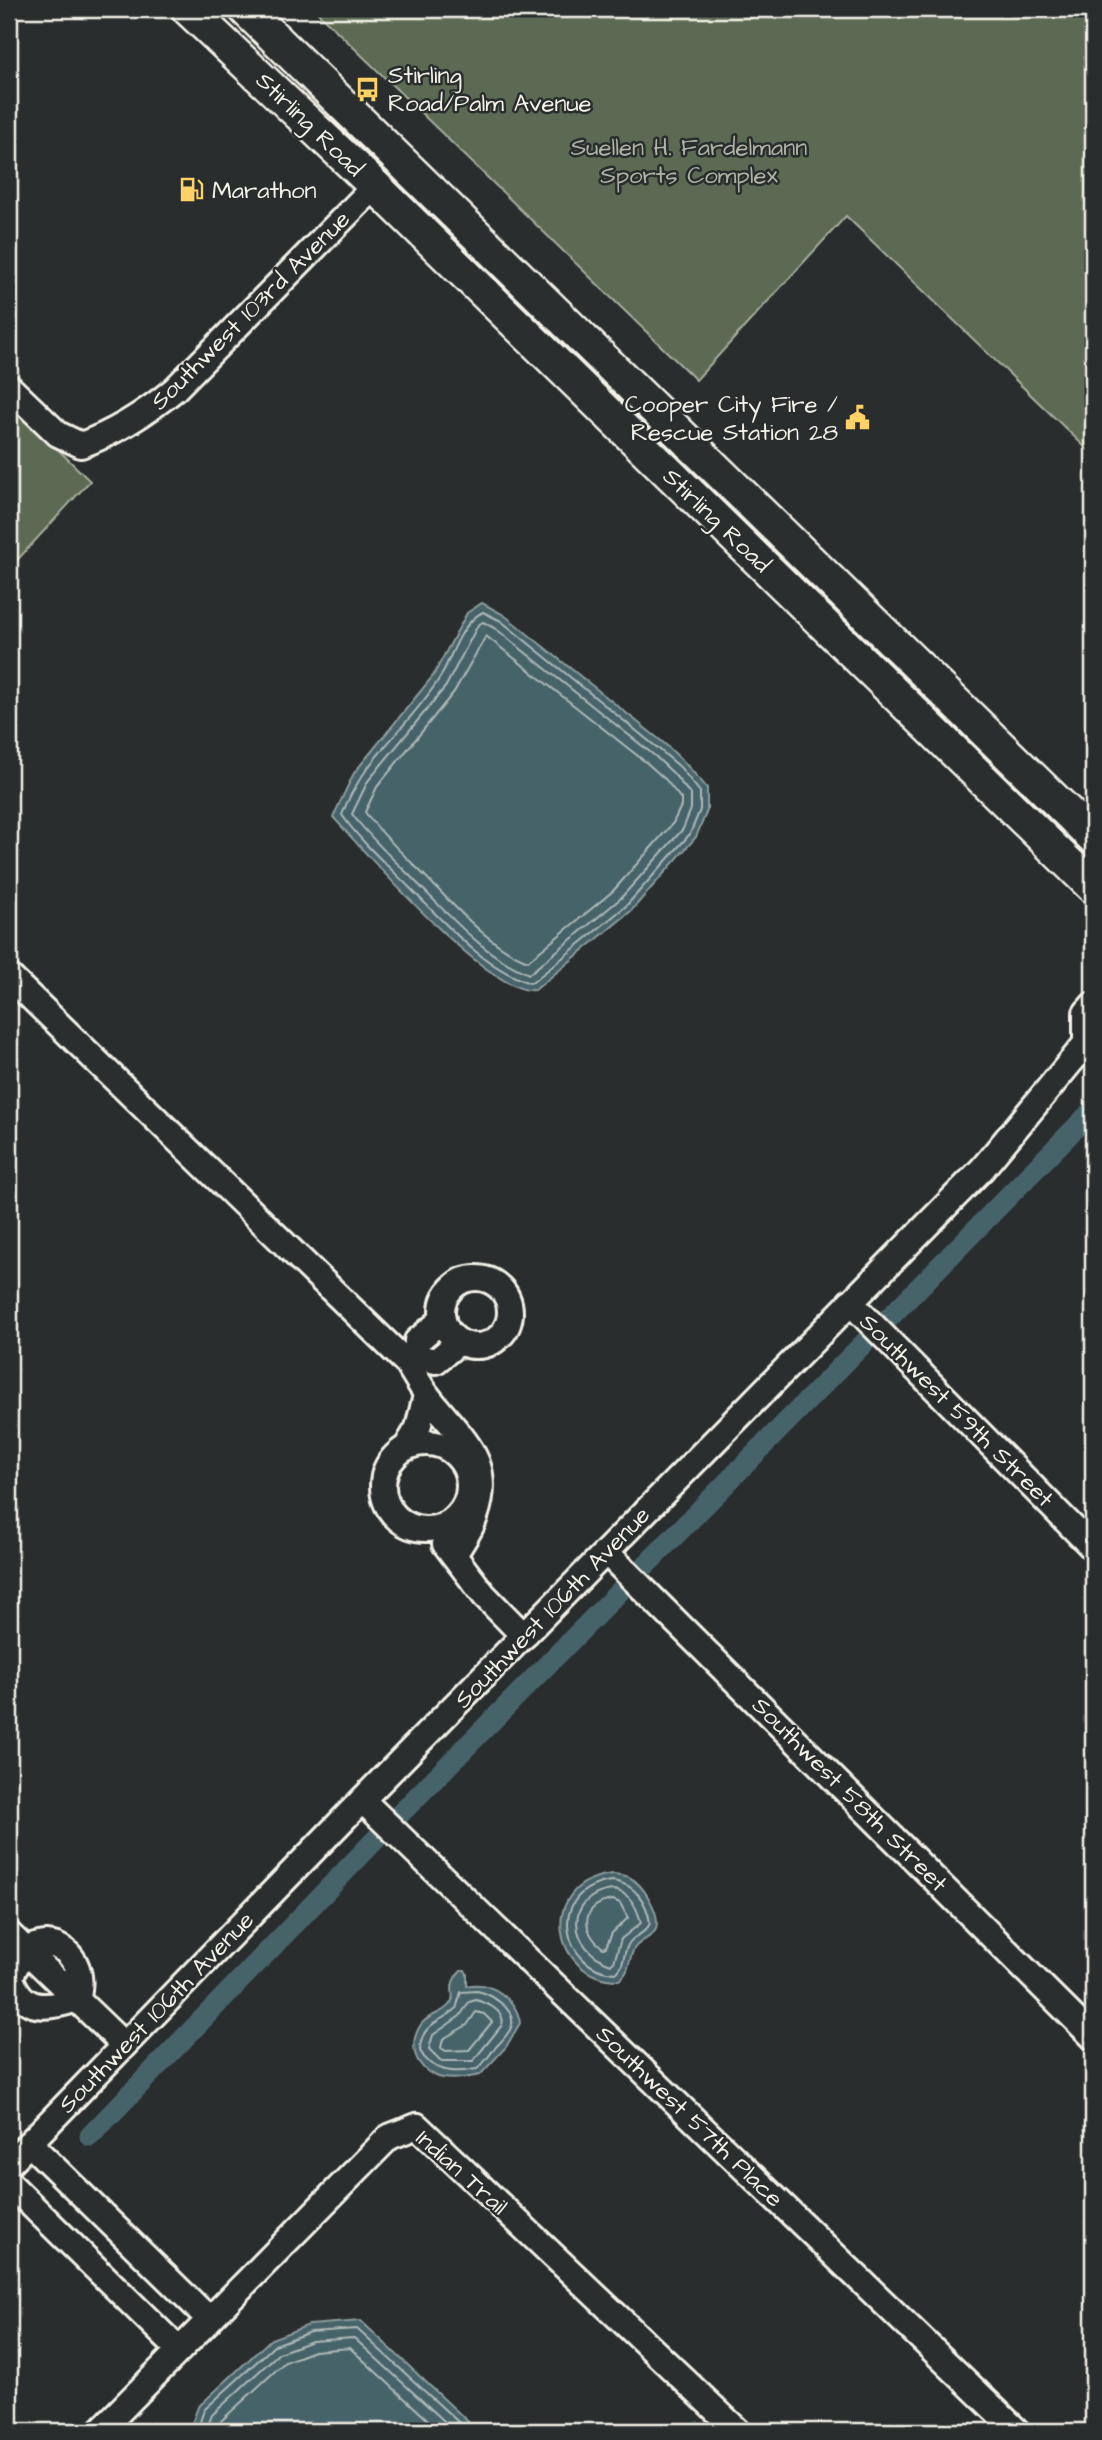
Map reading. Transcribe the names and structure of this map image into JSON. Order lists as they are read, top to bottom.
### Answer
{
  "streets": {
    "main road": ["Stirling Road"],
    "street": [
      "Southwest 103rd Avenue",
      "Southwest 59th Street",
      "Southwest 106th Avenue",
      "Southwest 58th Street",
      "Southwest 57th Place",
      "Indian Trail"
    ]
  },
  "crossings": [
    ["Stirling Road", "Southwest 103rd Avenue"],
    ["Southwest 59th Street", "Southwest 106th Avenue"],
    ["Southwest 106th Avenue", "Southwest 58th Street"],
    ["Southwest 106th Avenue", "Southwest 57th Place"]
  ],
  "parks": ["Suellen H. Fardelmann Sports Complex"],
  "places": {
    "bus stop": ["Stirling Road/Palm Avenue"],
    "fuel station": ["Marathon"],
    "public building": ["Cooper City Fire / Rescue Station 28"]
  }
}
